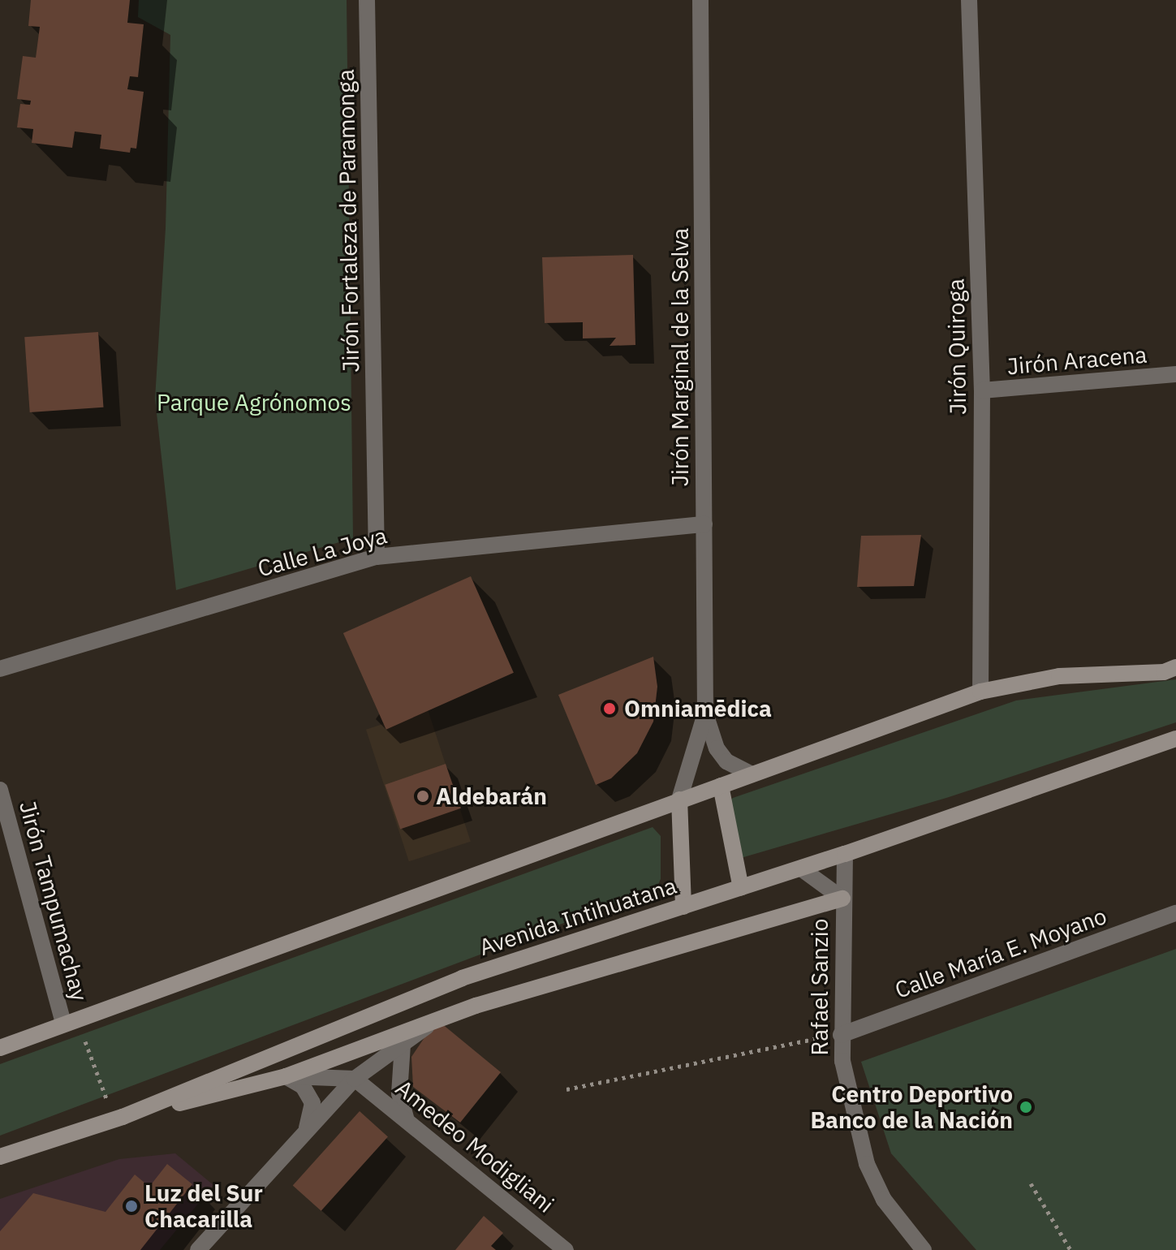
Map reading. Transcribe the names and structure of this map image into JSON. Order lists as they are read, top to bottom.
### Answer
{
  "streets": {
    "main road": ["Avenida Intihuatana"],
    "street": [
      "Jirón Fortaleza de Paramonga",
      "Jirón Quiroga",
      "Jirón Marginal de la Selva",
      "Jirón Aracena",
      "Calle La Joya",
      "Jirón Tampumachay",
      "Calle María E. Moyano",
      "Rafael Sanzio",
      "Amedeo Modigliani"
    ]
  },
  "crossings": [
    ["Jirón Fortaleza de Paramonga", "Calle La Joya"],
    ["Jirón Quiroga", "Jirón Aracena"],
    ["Jirón Marginal de la Selva", "Calle La Joya"],
    ["Avenida Intihuatana", "Rafael Sanzio"],
    ["Calle María E. Moyano", "Rafael Sanzio"]
  ],
  "parks": ["Parque Agrónomos"],
  "places": [
    "Omniamēdica",
    "Aldebarán",
    "Centro Deportivo Banco de la Nación",
    "Luz del Sur Chacarilla"
  ]
}
